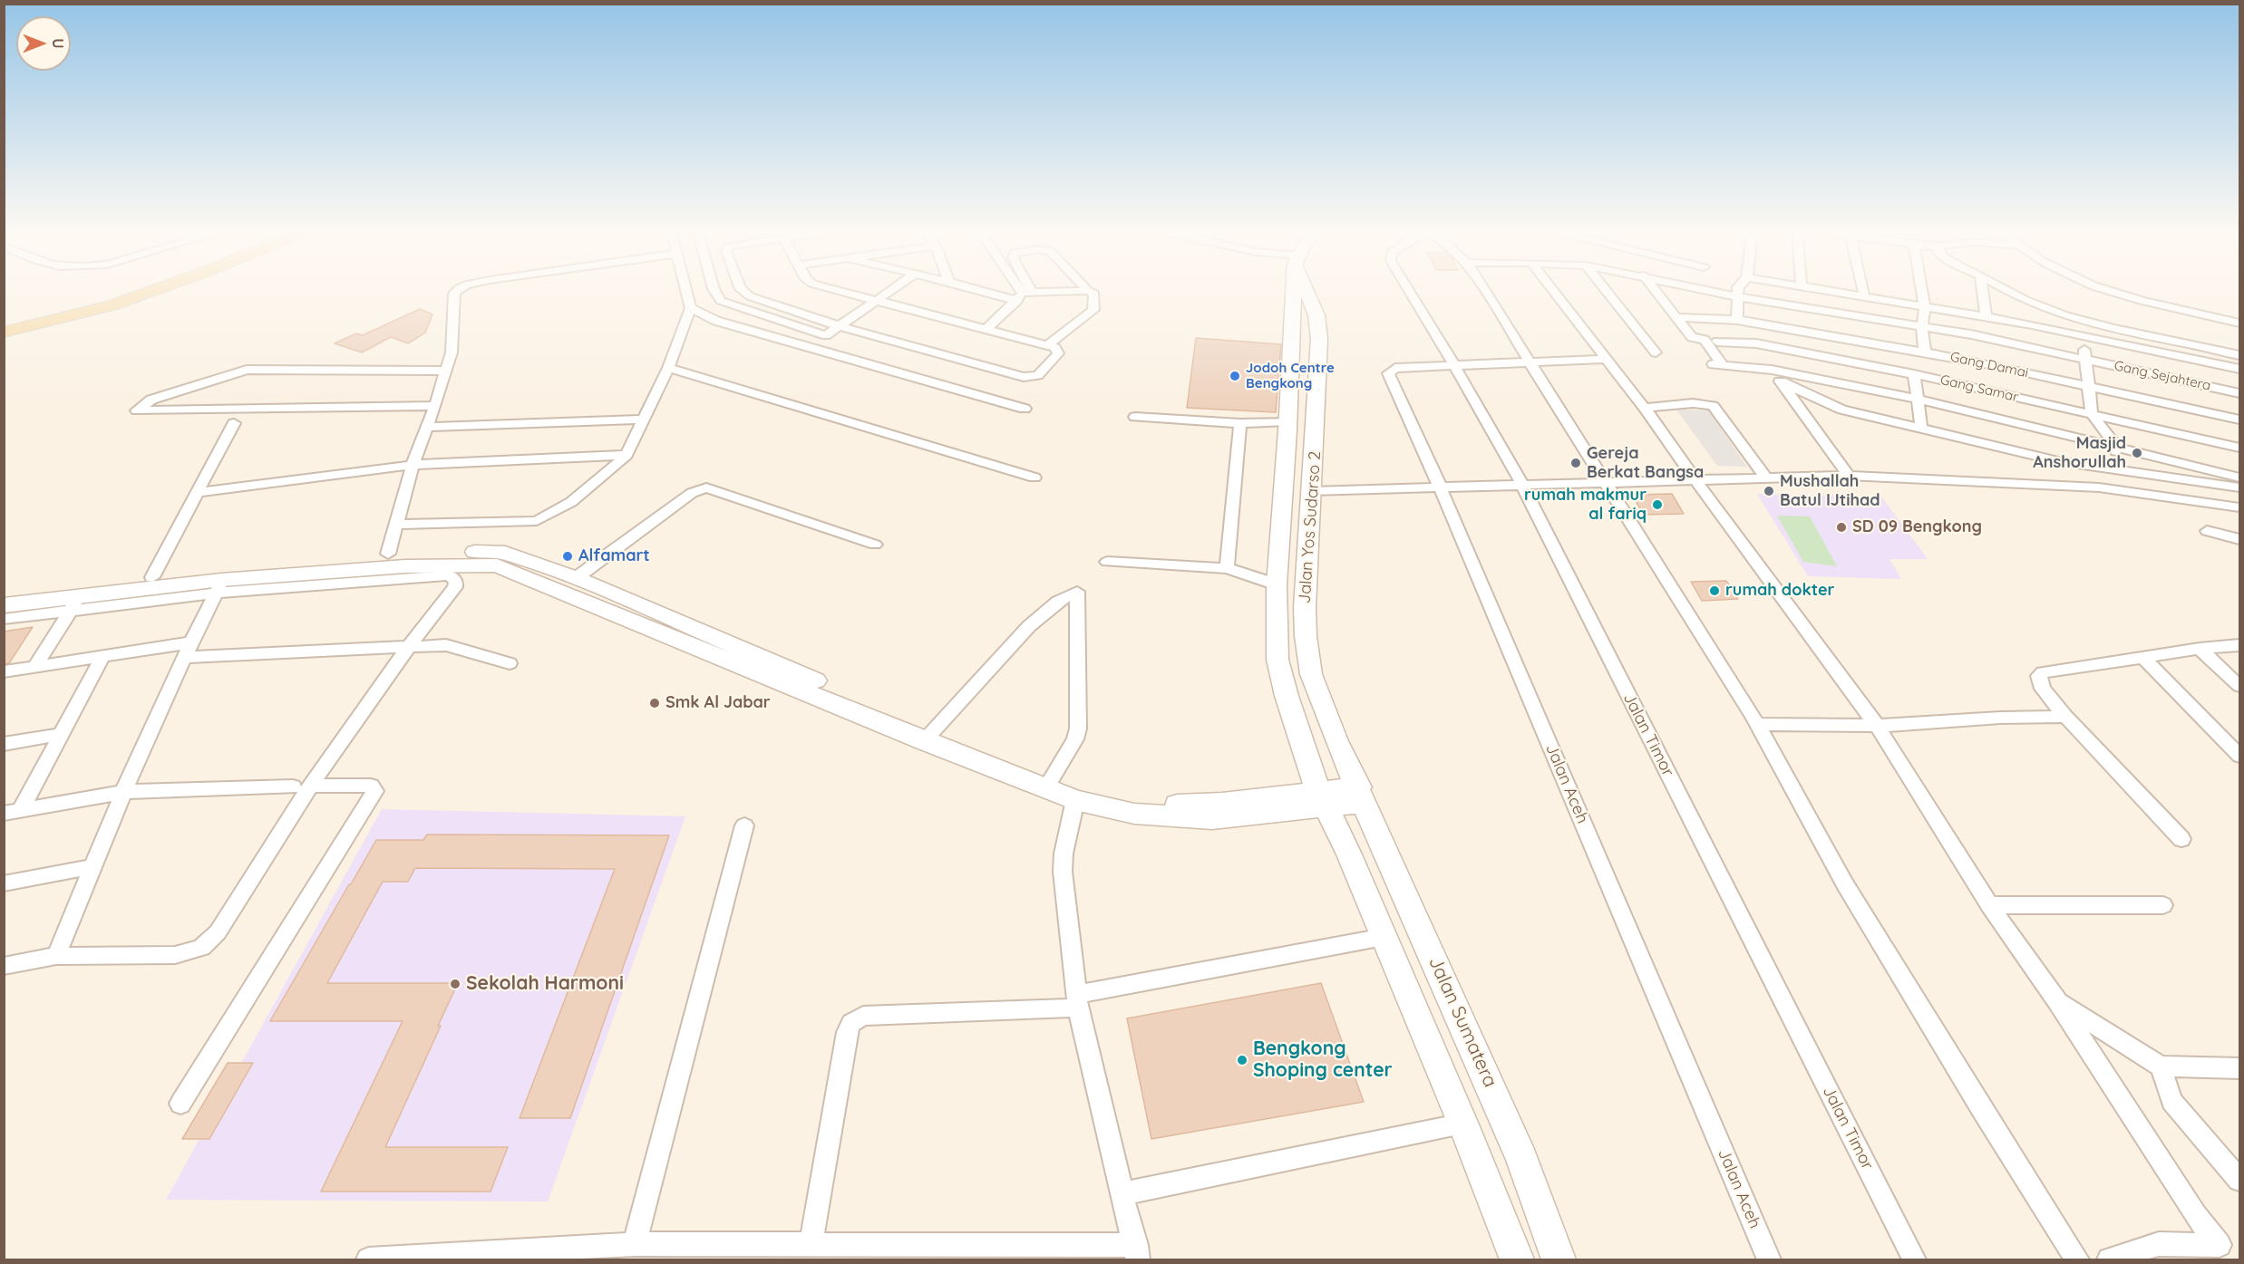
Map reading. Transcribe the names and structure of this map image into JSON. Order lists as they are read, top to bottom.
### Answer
{
  "streets": {
    "main road": ["Jalan Yos Sudarso 2", "Jalan Sumatera"],
    "street": [
      "Gang Damai",
      "Gang Sejahtera",
      "Gang Samar",
      "Jalan Timor",
      "Jalan Aceh"
    ]
  },
  "crossings": [
    ["Jalan Yos Sudarso 2", "Jalan Sumatera"],
    ["Jalan Timor", "Jalan Aceh"]
  ],
  "places": [
    "Jodoh Centre Bengkong",
    "Masjid Anshorullah",
    "Gereja Berkat Bangsa",
    "Mushallah Batul IJtihad",
    "rumah makmur al fariq",
    "SD 09 Bengkong",
    "Alfamart",
    "rumah dokter",
    "Smk Al Jabar",
    "Sekolah Harmoni",
    "Bengkong Shoping center"
  ],
  "north": "right"
}
